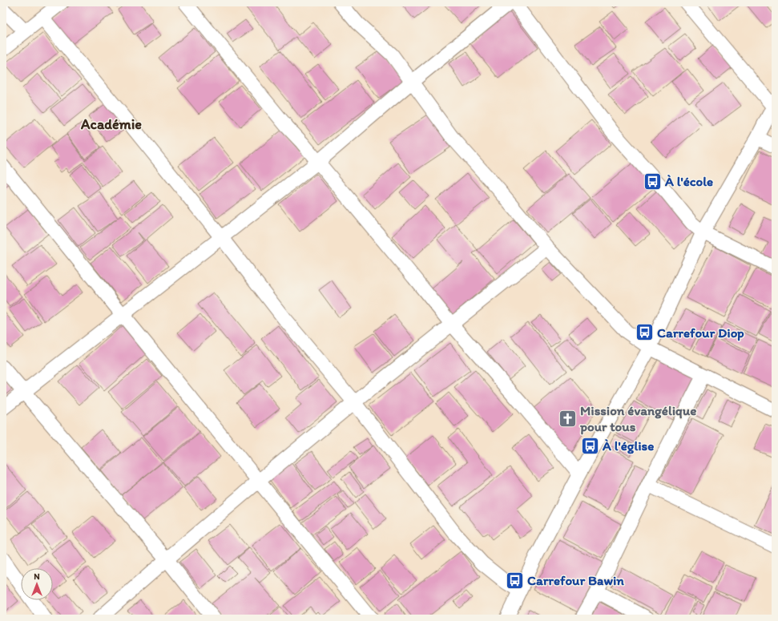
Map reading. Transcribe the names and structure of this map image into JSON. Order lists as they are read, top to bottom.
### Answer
{
  "districts": ["Académie"],
  "places": {
    "bus stop": [
      "À l'école",
      "Carrefour Diop",
      "À l'église",
      "Carrefour Bawin"
    ],
    "church": ["Mission évangélique pour tous"]
  },
  "north": "top"
}
